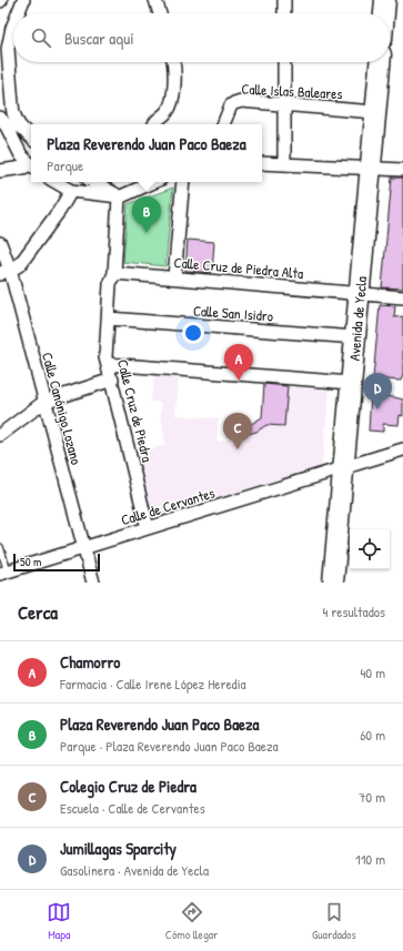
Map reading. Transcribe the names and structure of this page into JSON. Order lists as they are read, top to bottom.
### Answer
{
  "streets": {
    "main road": ["Avenida de Yecla"],
    "street": [
      "Calle Islas Baleares",
      "Calle Cruz de Piedra Alta",
      "Calle San Isidro",
      "Calle Canónigo Lozano",
      "Calle Cruz de Piedra",
      "Calle de Cervantes"
    ]
  },
  "crossings": [
    ["Calle Islas Baleares", "Avenida de Yecla"],
    ["Calle Cruz de Piedra Alta", "Avenida de Yecla"],
    ["Calle Cruz de Piedra Alta", "Calle Cruz de Piedra"],
    ["Calle San Isidro", "Avenida de Yecla"],
    ["Calle San Isidro", "Calle Cruz de Piedra"],
    ["Avenida de Yecla", "Calle de Cervantes"],
    ["Calle Canónigo Lozano", "Calle de Cervantes"],
    ["Calle Cruz de Piedra", "Calle de Cervantes"]
  ],
  "scale_bar": "50 m",
  "page": {
    "search": "Buscar aquí",
    "popup": ["Plaza Reverendo Juan Paco Baeza", "Parque"],
    "pins": [
      "B",
      "A",
      "D",
      "C"
    ],
    "scale": "50 m",
    "heading": ["Cerca", "4 resultados"],
    "list": [
      {
        "mark": "A",
        "name": "Chamorro",
        "note": "Farmacia · Calle Irene López Heredia",
        "value": "40 m"
      },
      {
        "mark": "B",
        "name": "Plaza Reverendo Juan Paco Baeza",
        "note": "Parque · Plaza Reverendo Juan Paco Baeza",
        "value": "60 m"
      },
      {
        "mark": "C",
        "name": "Colegio Cruz de Piedra",
        "note": "Escuela · Calle de Cervantes",
        "value": "70 m"
      },
      {
        "mark": "D",
        "name": "Jumillagas Sparcity",
        "note": "Gasolinera · Avenida de Yecla",
        "value": "110 m"
      }
    ],
    "nav": ["Mapa", "Cómo llegar", "Guardados"]
  }
}
